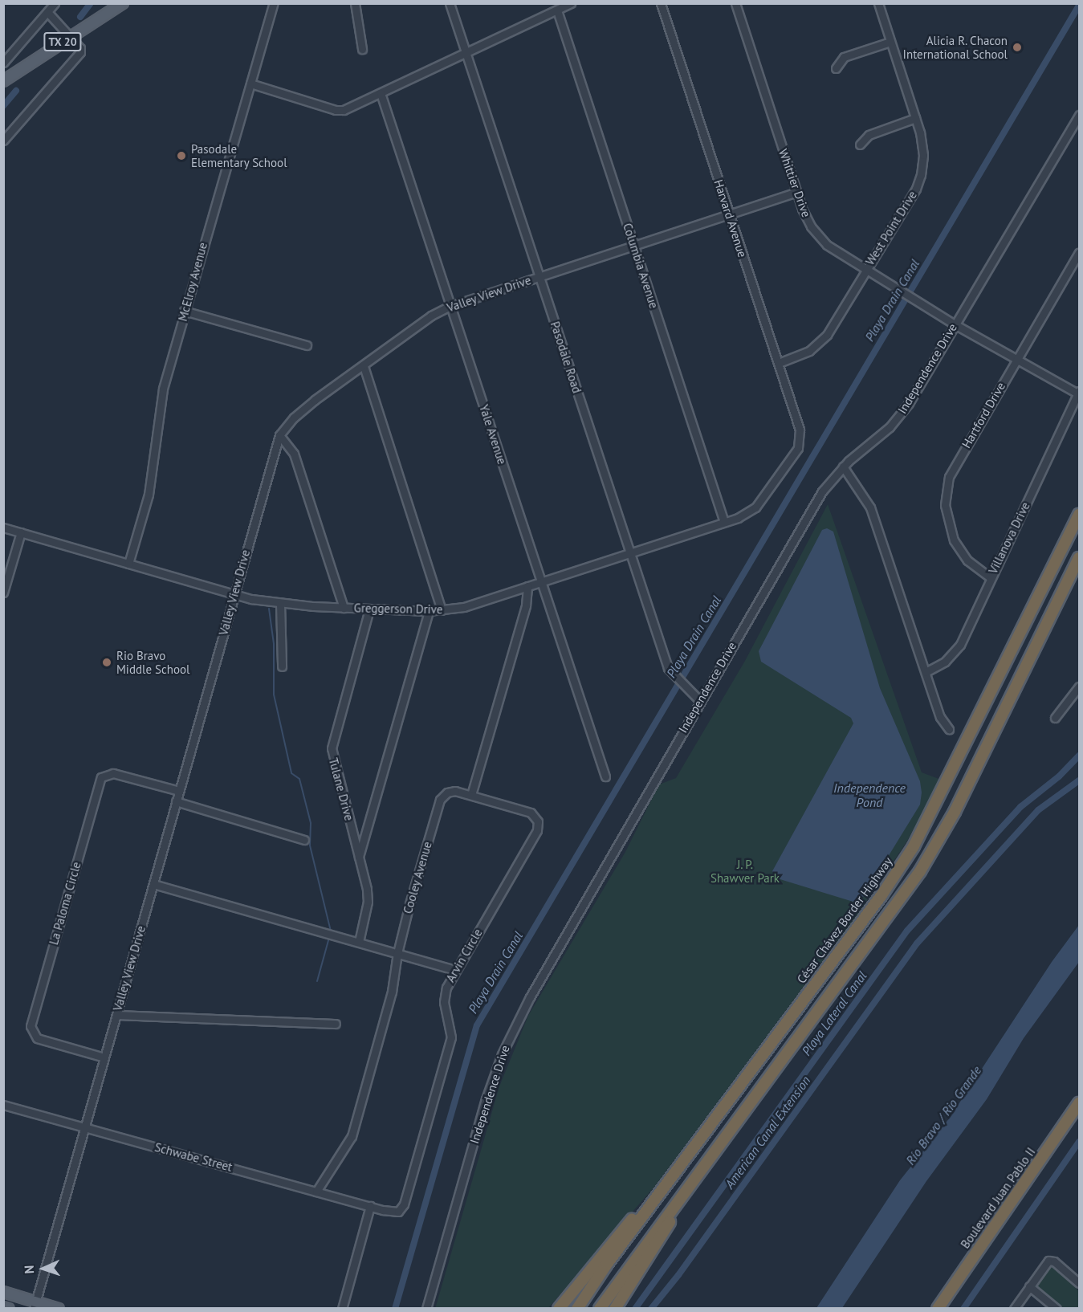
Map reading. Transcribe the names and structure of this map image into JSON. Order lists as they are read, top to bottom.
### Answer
{
  "streets": {
    "highway": ["César Chávez Border Highway", "Boulevard Juan Pablo II"],
    "main road": ["TX 20"],
    "street": [
      "Whittier Drive",
      "Harvard Avenue",
      "West Point Drive",
      "Columbia Avenue",
      "McElroy Avenue",
      "Valley View Drive",
      "Pasodale Road",
      "Independence Drive",
      "Hartford Drive",
      "Yale Avenue",
      "Villanova Drive",
      "Greggerson Drive",
      "Tulane Drive",
      "Cooley Avenue",
      "La Paloma Circle",
      "Arvin Circle",
      "Schwabe Street"
    ]
  },
  "crossings": [
    ["Whittier Drive", "West Point Drive"],
    ["Whittier Drive", "Valley View Drive"],
    ["Whittier Drive", "Independence Drive"],
    ["Whittier Drive", "Hartford Drive"],
    ["Whittier Drive", "Villanova Drive"],
    ["Harvard Avenue", "West Point Drive"],
    ["Harvard Avenue", "Valley View Drive"],
    ["Harvard Avenue", "Greggerson Drive"],
    ["Columbia Avenue", "Valley View Drive"],
    ["Columbia Avenue", "Greggerson Drive"],
    ["McElroy Avenue", "Greggerson Drive"],
    ["Valley View Drive", "Pasodale Road"],
    ["Valley View Drive", "Yale Avenue"],
    ["Valley View Drive", "Greggerson Drive"],
    ["Valley View Drive", "La Paloma Circle"],
    ["Valley View Drive", "Schwabe Street"],
    ["Pasodale Road", "Independence Drive"],
    ["Pasodale Road", "Greggerson Drive"],
    ["Hartford Drive", "Villanova Drive"],
    ["Yale Avenue", "Greggerson Drive"],
    ["Greggerson Drive", "Tulane Drive"],
    ["Cooley Avenue", "Arvin Circle"],
    ["Cooley Avenue", "Schwabe Street"],
    ["Arvin Circle", "Schwabe Street"]
  ],
  "water": [
    "Playa Drain Canal",
    "Independence Pond",
    "Playa Lateral Canal",
    "Río Bravo / Rio Grande",
    "American Canal Extension"
  ],
  "parks": ["J. P. Shawver Park"],
  "places": ["Alicia R. Chacon International School", "Pasodale Elementary School", "Rio Bravo Middle School"],
  "north": "left"
}
